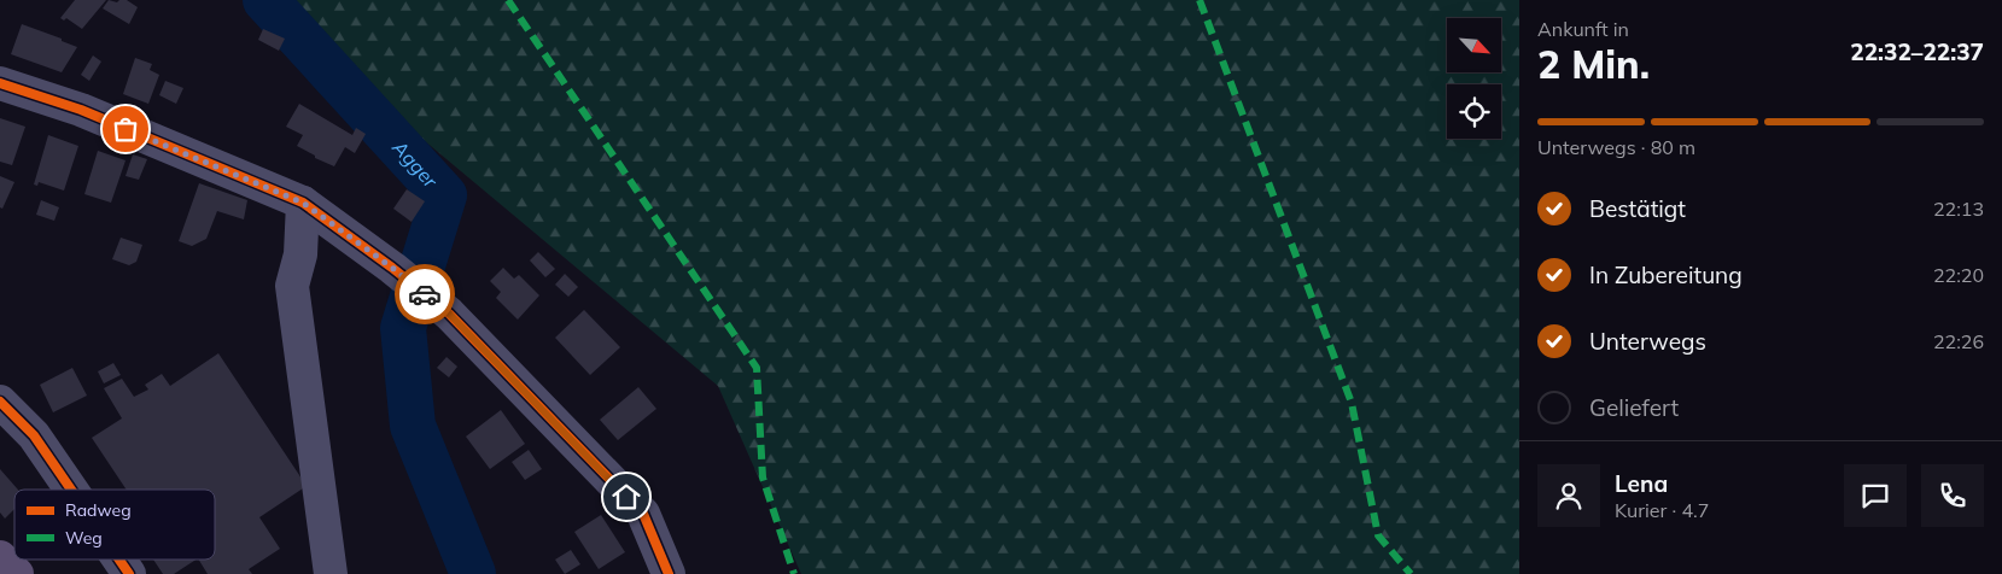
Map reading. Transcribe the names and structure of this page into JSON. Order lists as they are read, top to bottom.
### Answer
{
  "water": ["Agger"],
  "legend": ["Radweg", "Weg"],
  "north": "bottom right",
  "page": {
    "heading": ["2 Min.", "Ankunft in", "22:32–22:37"],
    "panel": ["Lena", "Kurier · 4.7"],
    "bar": "Unterwegs · 80 m",
    "list": [
      ["Bestätigt", "22:13"],
      ["In Zubereitung", "22:20"],
      ["Unterwegs", "22:26"],
      "Geliefert"
    ]
  }
}
